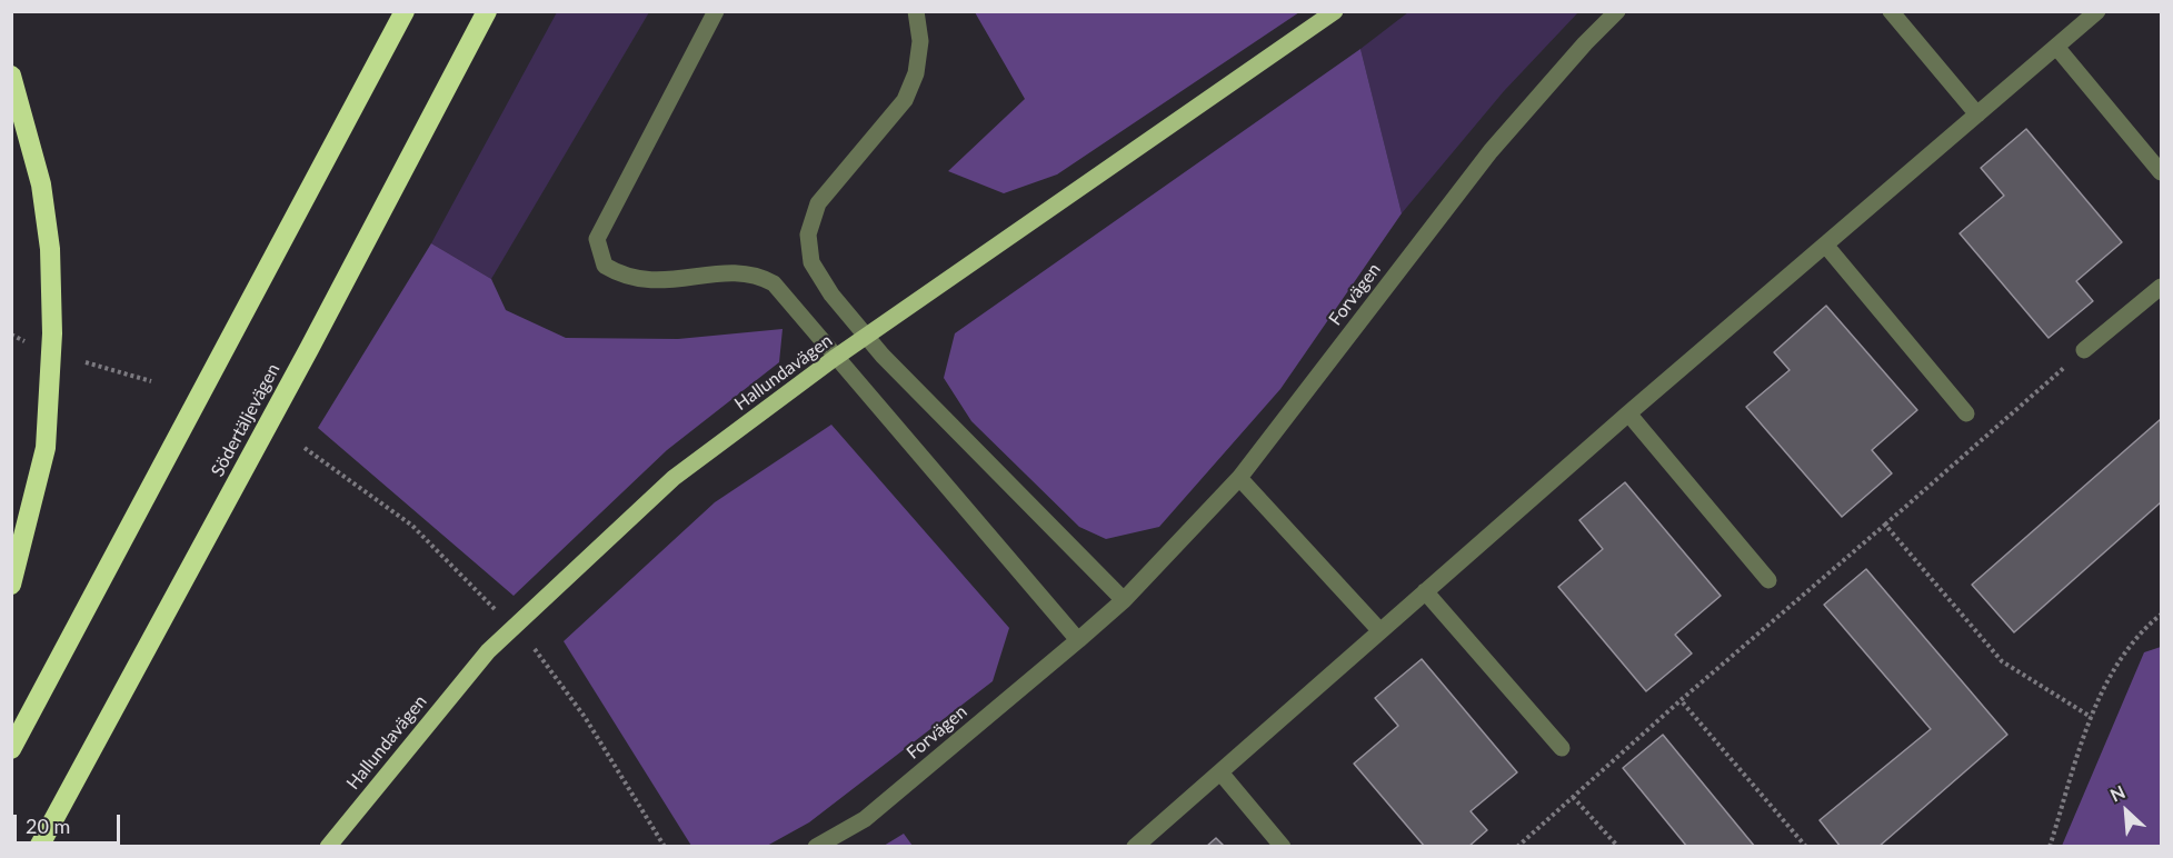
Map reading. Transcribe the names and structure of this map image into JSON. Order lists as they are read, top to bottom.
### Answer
{
  "streets": {
    "highway": ["Södertäljevägen"],
    "main road": ["Hallundavägen"],
    "street": ["Forvägen"]
  },
  "scale_bar": "20 m",
  "north": "top left"
}
